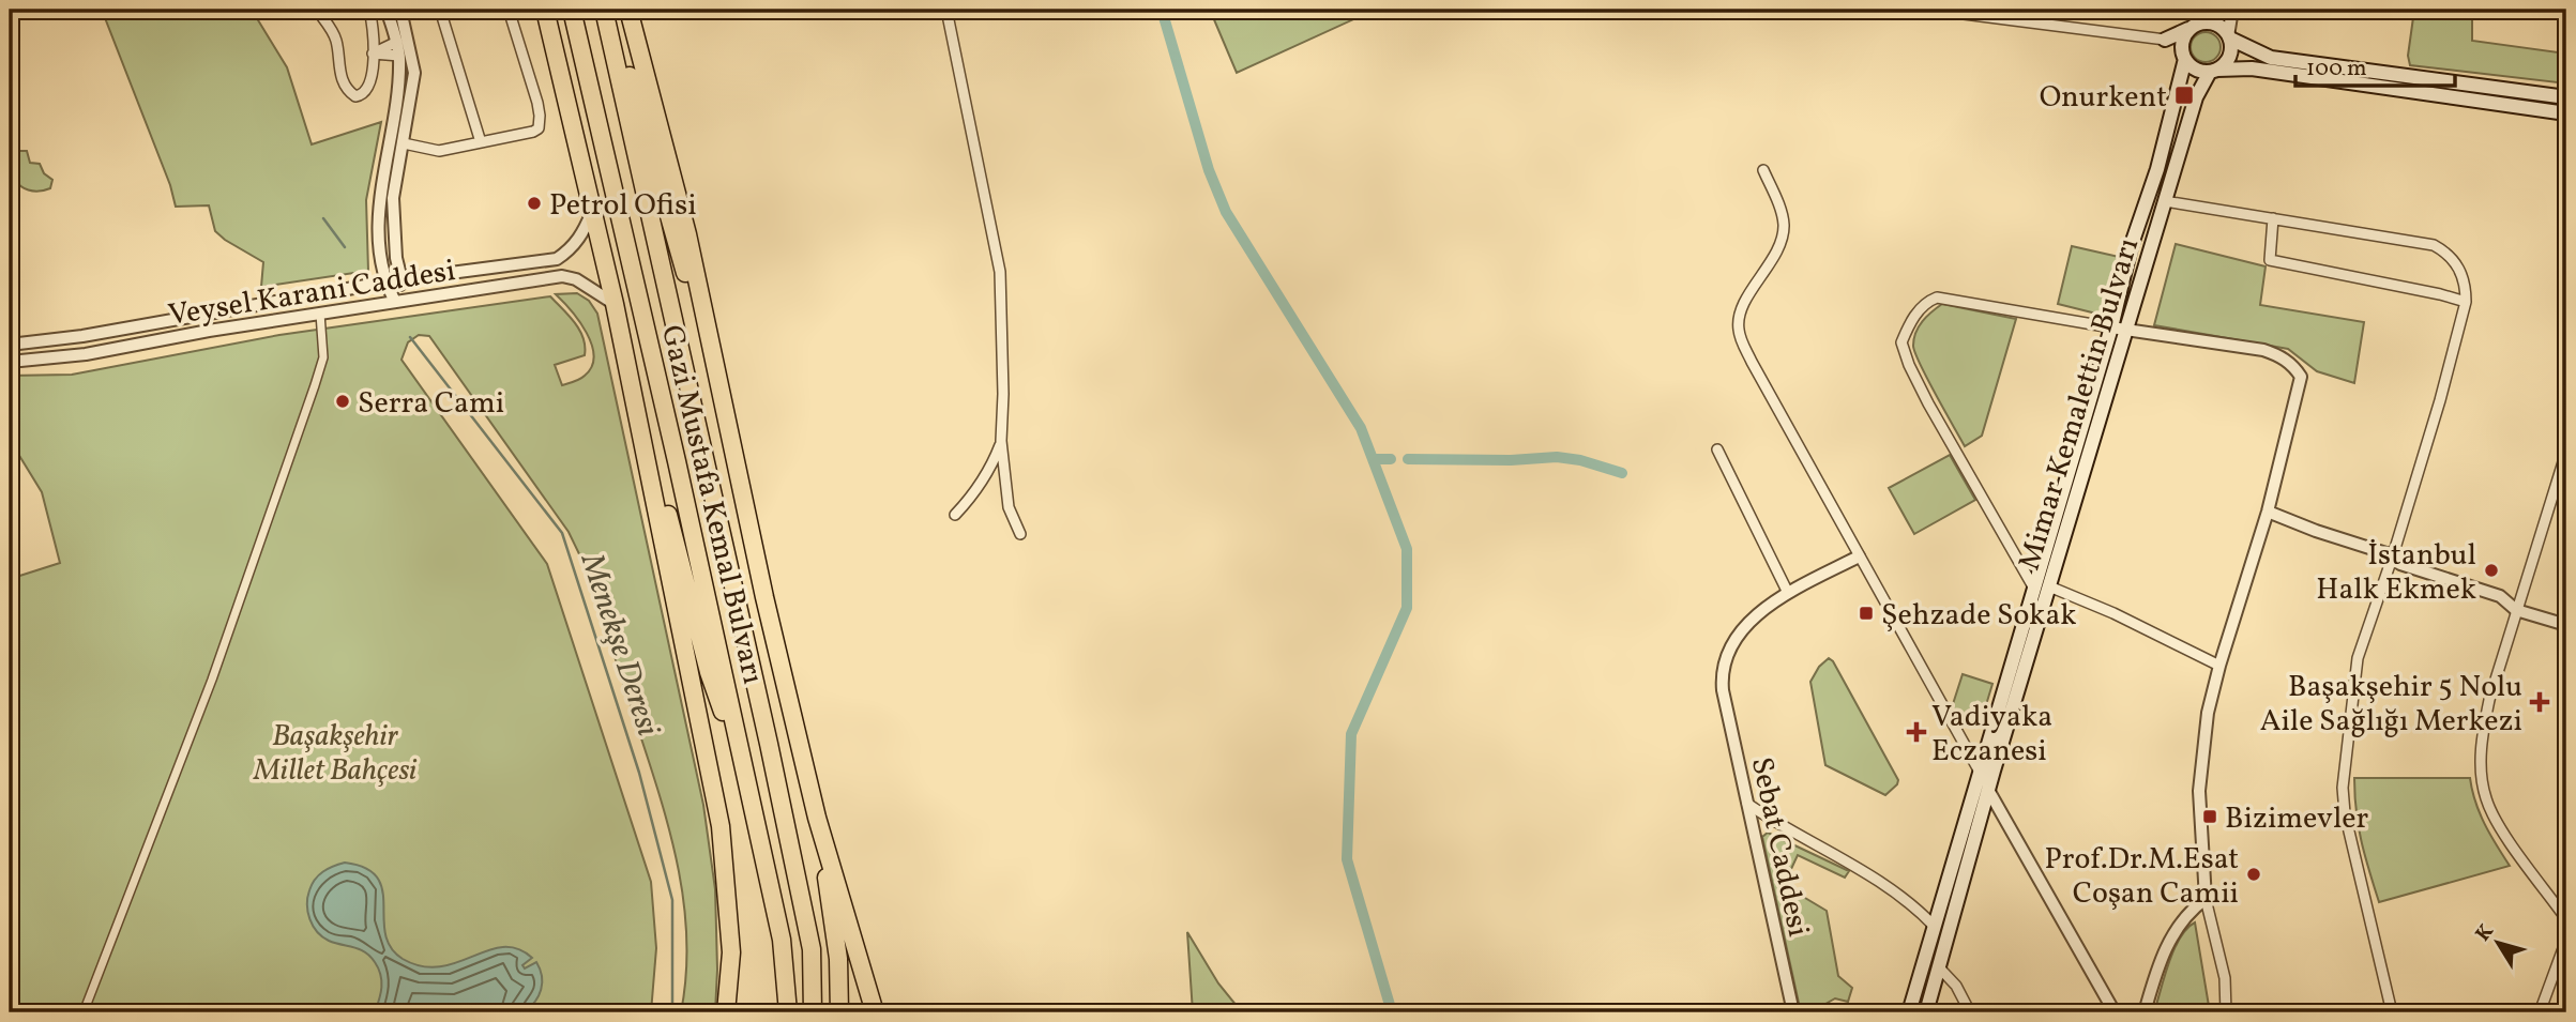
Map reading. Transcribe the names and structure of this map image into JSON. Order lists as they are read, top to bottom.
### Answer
{
  "streets": {
    "highway": ["Gazi Mustafa Kemal Bulvarı"],
    "main road": ["Mimar Kemalettin Bulvarı"],
    "street": ["Veysel Karani Caddesi", "Sebat Caddesi"]
  },
  "water": ["Menekşe Deresi"],
  "parks": ["Başakşehir Millet Bahçesi"],
  "places": {
    "transit": ["Onurkent", "Şehzade Sokak", "Bizimevler"],
    "other": [
      "Petrol Ofisi",
      "Serra Cami",
      "İstanbul Halk Ekmek",
      "Prof.Dr.M.Esat Coşan Camii"
    ],
    "health": ["Başakşehir 5 Nolu Aile Sağlığı Merkezi", "Vadiyaka Eczanesi"]
  },
  "scale_bar": "100 m",
  "north": "top left"
}
